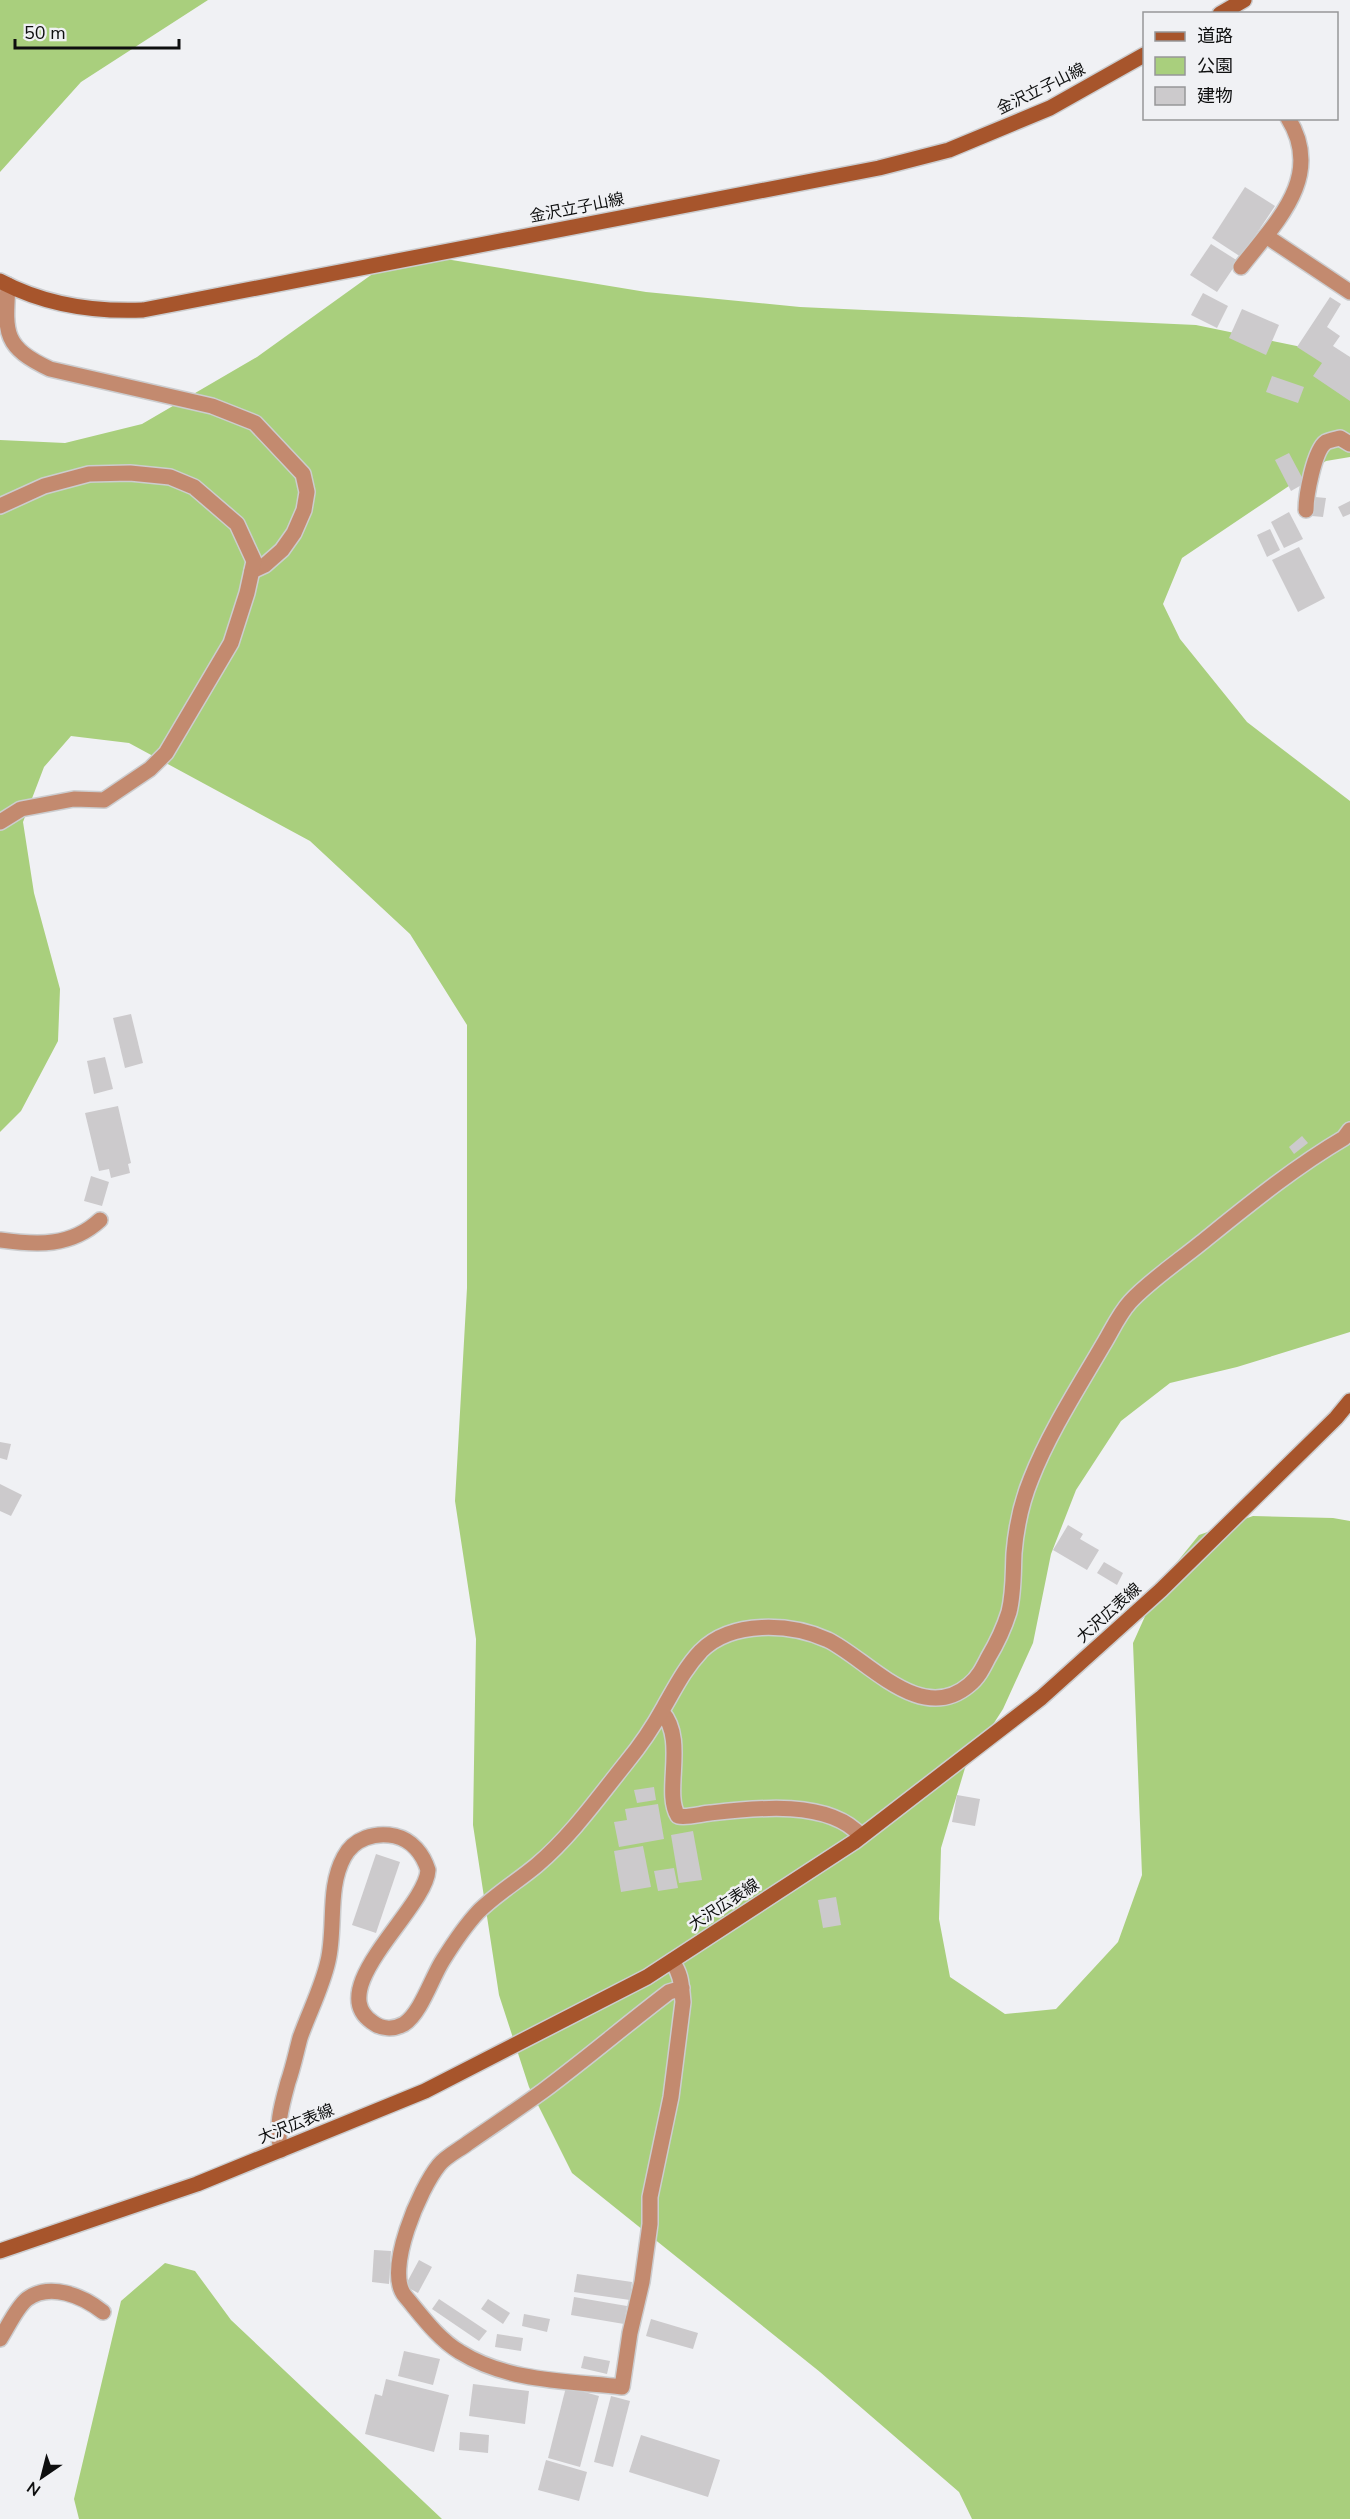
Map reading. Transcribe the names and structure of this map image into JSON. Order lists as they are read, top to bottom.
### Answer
{
  "streets": {
    "main road": ["金沢立子山線", "大沢広表線"]
  },
  "legend": ["道路", "公園", "建物"],
  "scale_bar": "50 m",
  "north": "bottom left"
}
